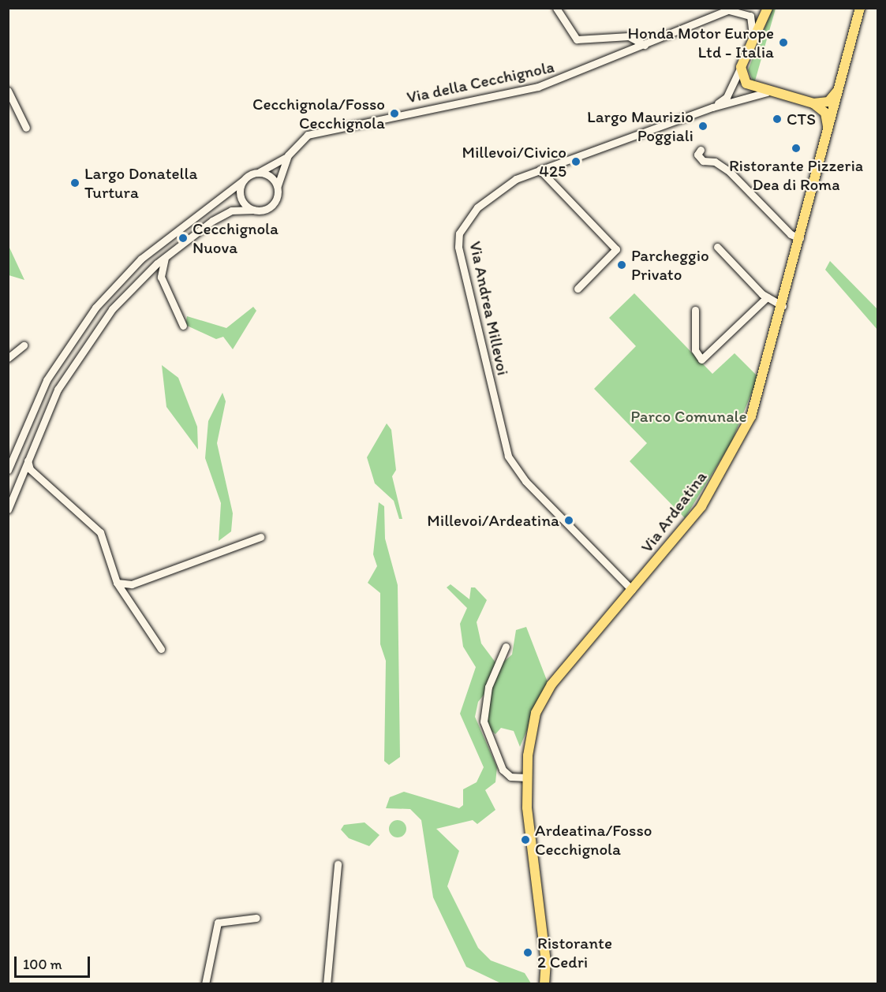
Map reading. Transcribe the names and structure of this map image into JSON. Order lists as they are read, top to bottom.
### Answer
{
  "streets": {
    "main road": ["Via Andrea Millevoi", "Via Ardeatina"],
    "street": ["Via della Cecchignola"]
  },
  "crossings": [
    ["Via Andrea Millevoi", "Via Ardeatina"]
  ],
  "parks": ["Parco Comunale"],
  "places": [
    "Honda Motor Europe Ltd - Italia",
    "Cecchignola/Fosso Cecchignola",
    "CTS",
    "Largo Maurizio Poggiali",
    "Ristorante Pizzeria Dea di Roma",
    "Millevoi/Civico 425",
    "Largo Donatella Turtura",
    "Cecchignola Nuova",
    "Parcheggio Privato",
    "Millevoi/Ardeatina",
    "Ardeatina/Fosso Cecchignola",
    "Ristorante 2 Cedri"
  ],
  "scale_bar": "100 m"
}
